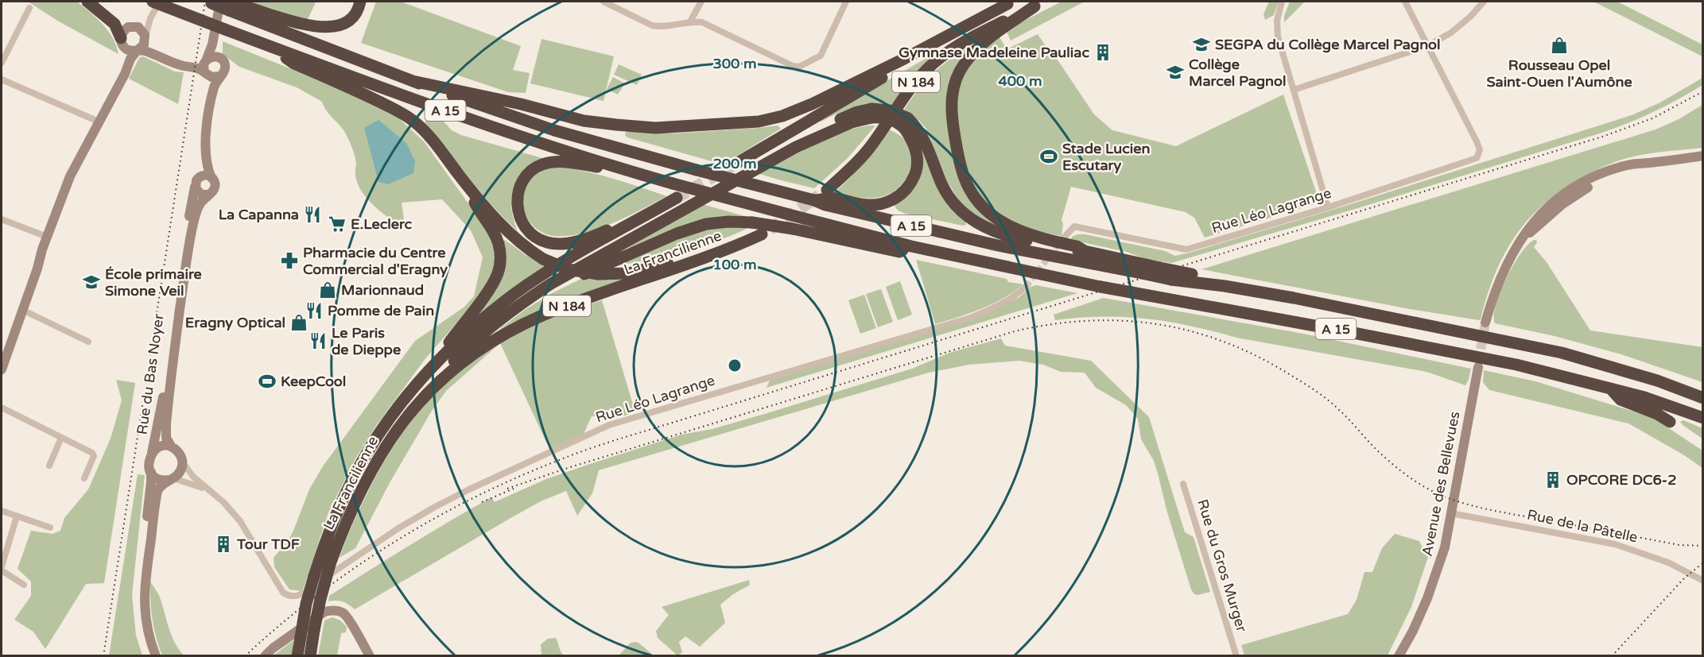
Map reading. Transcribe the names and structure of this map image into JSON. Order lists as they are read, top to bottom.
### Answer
{
  "streets": {
    "highway": ["N 184", "A 15", "La Francilienne"],
    "street": [
      "Rue Léo Lagrange",
      "Rue du Bas Noyer",
      "Avenue des Bellevues",
      "Rue de la Pâtelle",
      "Rue du Gros Murger"
    ]
  },
  "crossings": [
    ["N 184", "A 15"],
    ["A 15", "La Francilienne"],
    ["Avenue des Bellevues", "Rue de la Pâtelle"]
  ],
  "places": {
    "school or university": ["SEGPA du Collège Marcel Pagnol", "Collège Marcel Pagnol", "École primaire Simone Veil"],
    "shop": ["Rousseau Opel Saint-Ouen l'Aumône", "Marionnaud", "Eragny Optical"],
    "building": ["Gymnase Madeleine Pauliac", "OPCORE DC6-2", "Tour TDF"],
    "sports": ["Stade Lucien Escutary", "KeepCool"],
    "restaurant": ["La Capanna", "Pomme de Pain", "Le Paris de Dieppe"],
    "supermarket": ["E.Leclerc"],
    "pharmacy": ["Pharmacie du Centre Commercial d'Eragny"]
  },
  "rings": [
    "300 m",
    "400 m",
    "200 m",
    "100 m"
  ]
}
